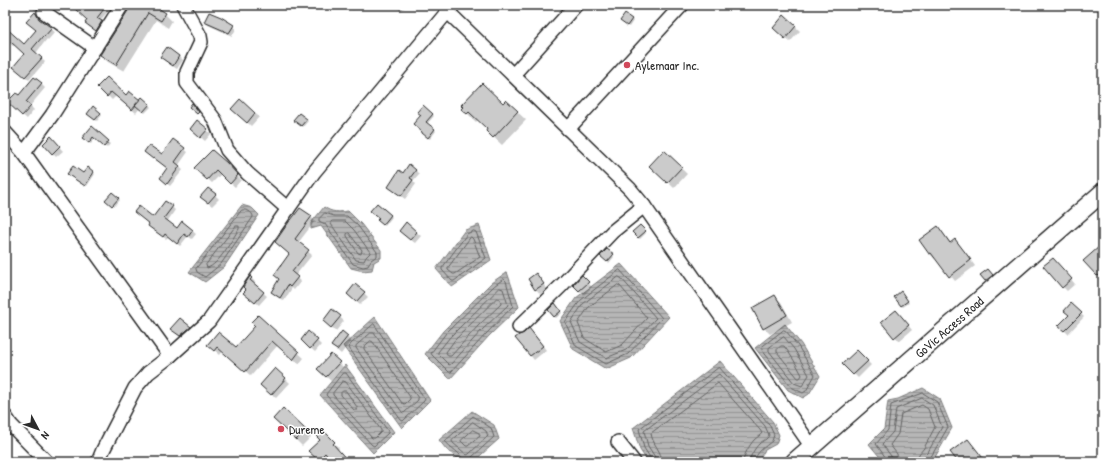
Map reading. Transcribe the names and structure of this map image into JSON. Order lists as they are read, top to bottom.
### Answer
{
  "streets": {
    "main road": ["GoVic Access Road"]
  },
  "places": ["Aylemaar Inc.", "Dureme"],
  "north": "bottom right"
}
